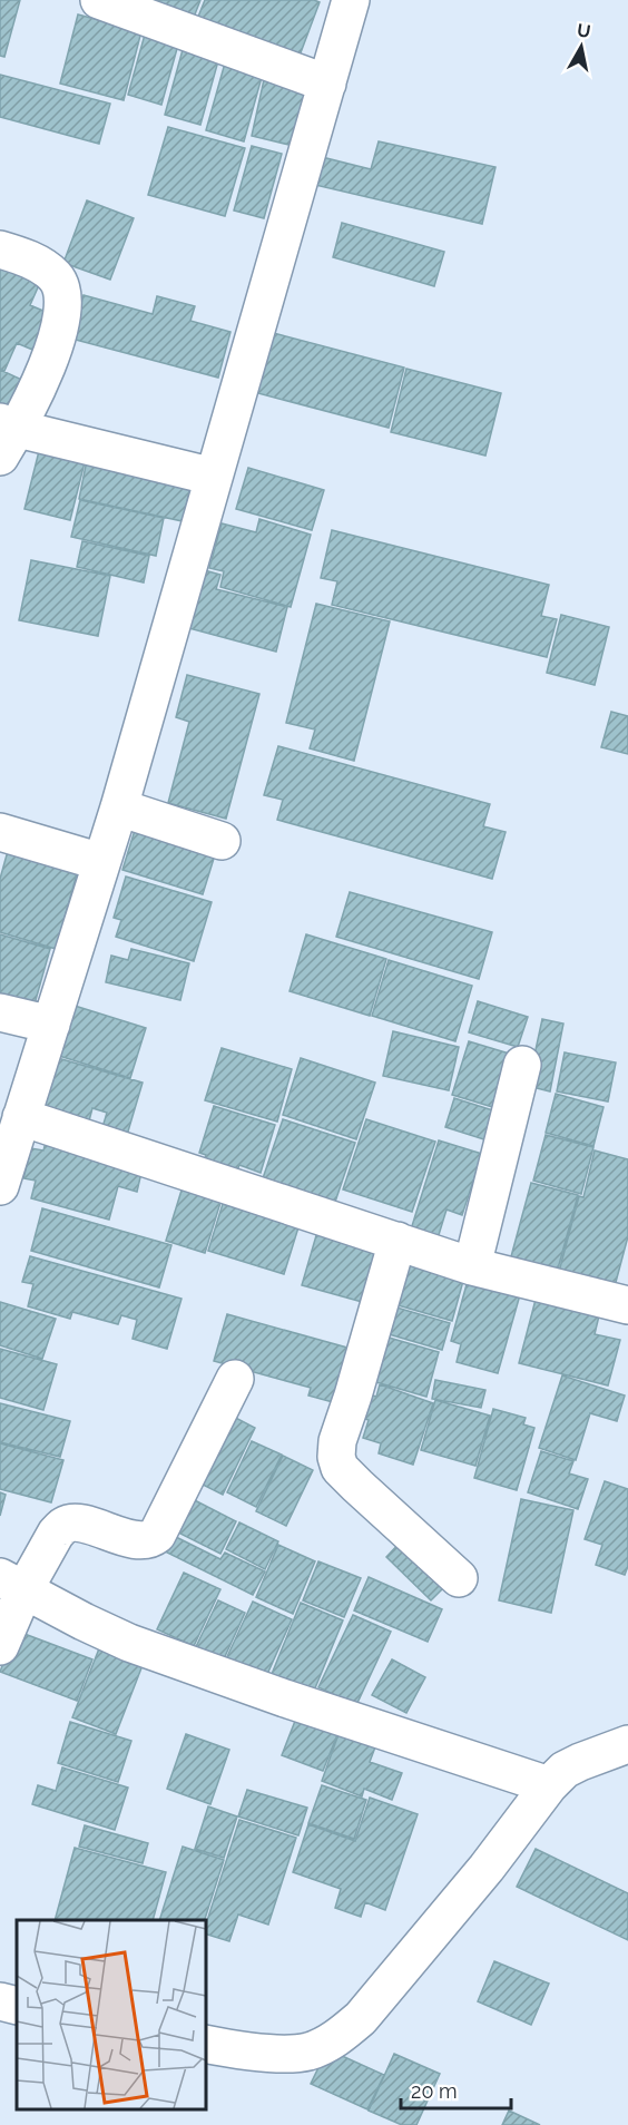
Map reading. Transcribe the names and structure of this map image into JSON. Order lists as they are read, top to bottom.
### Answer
{
  "scale_bar": "20 m",
  "north": "top"
}
